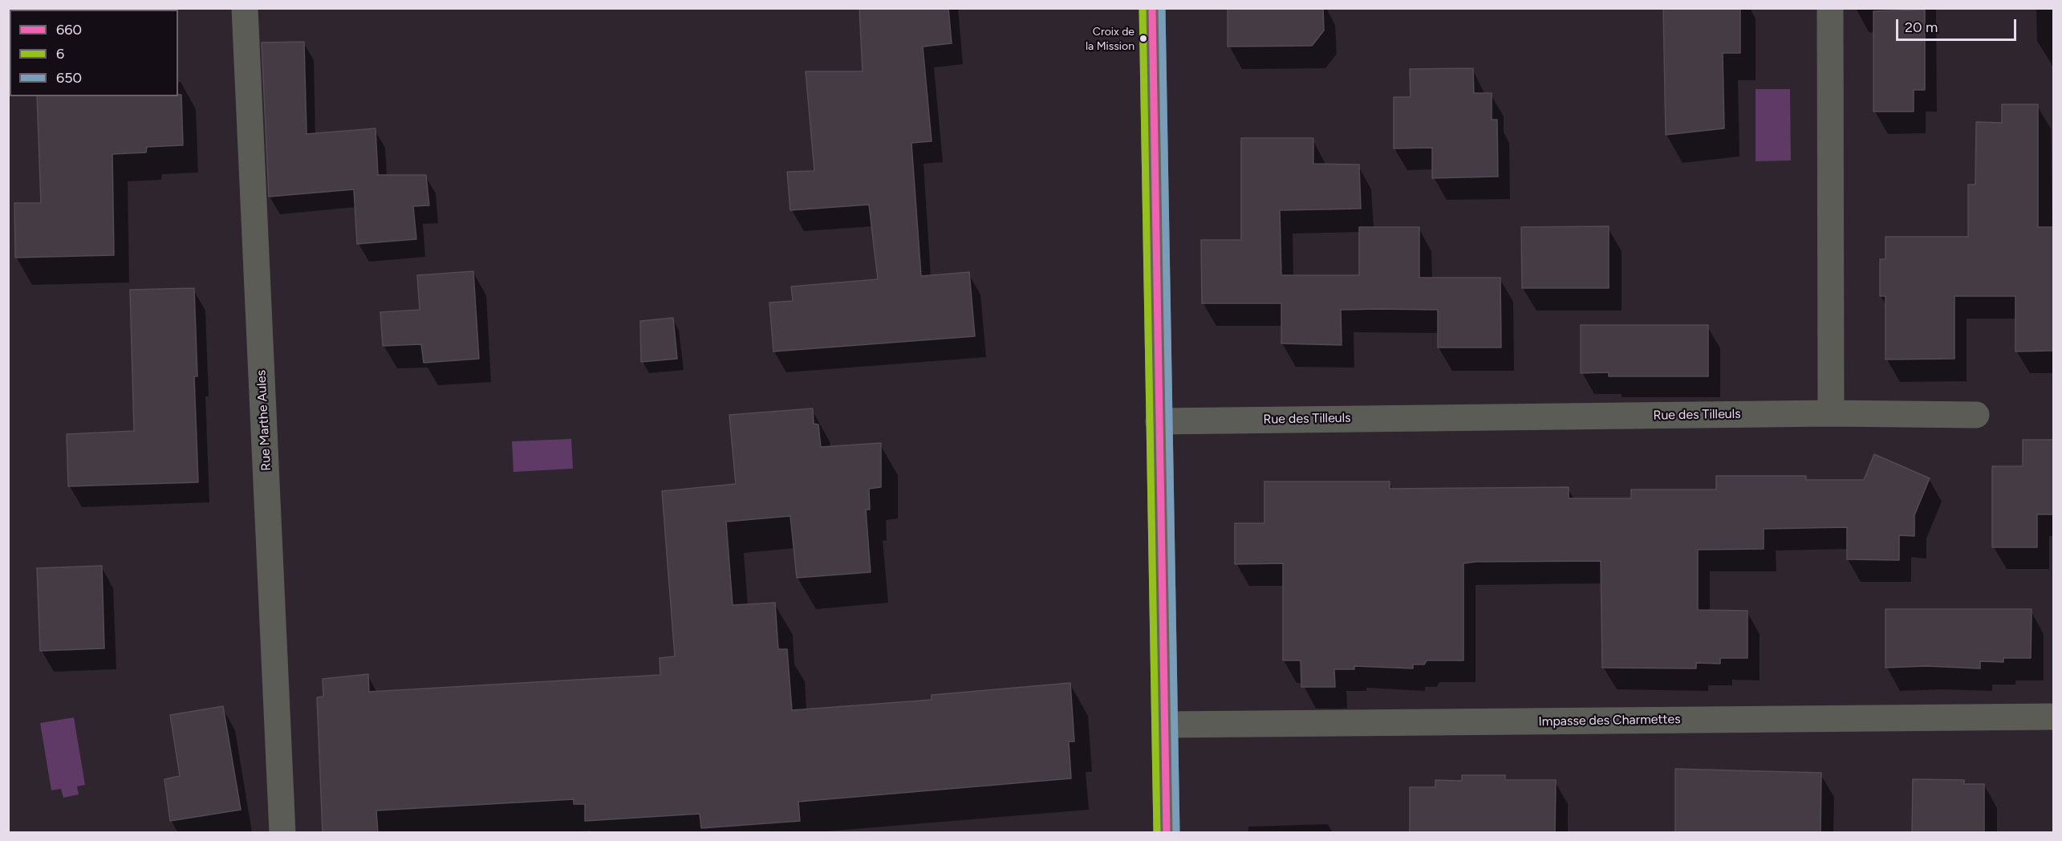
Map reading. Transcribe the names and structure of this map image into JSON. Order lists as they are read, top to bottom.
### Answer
{
  "streets": {
    "street": ["Rue des Tilleuls", "Rue Marthe Aules", "Impasse des Charmettes"]
  },
  "places": ["Croix de la Mission"],
  "lines": ["transit line 660", "transit line 6", "transit line 650"],
  "legend": ["660", "6", "650"],
  "scale_bar": "20 m"
}
